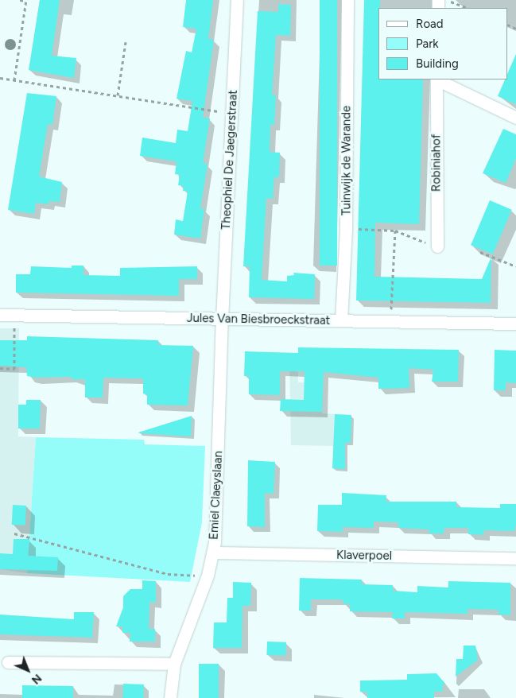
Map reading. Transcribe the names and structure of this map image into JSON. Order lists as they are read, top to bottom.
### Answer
{
  "streets": {
    "street": [
      "Theophiel De Jaegerstraat",
      "Tuinwijk de Warande",
      "Robiniahof",
      "Jules Van Biesbroeckstraat",
      "Emiel Claeyslaan",
      "Klaverpoel"
    ]
  },
  "crossings": [
    ["Theophiel De Jaegerstraat", "Jules Van Biesbroeckstraat"],
    ["Theophiel De Jaegerstraat", "Emiel Claeyslaan"],
    ["Tuinwijk de Warande", "Jules Van Biesbroeckstraat"],
    ["Jules Van Biesbroeckstraat", "Emiel Claeyslaan"],
    ["Emiel Claeyslaan", "Klaverpoel"]
  ],
  "legend": ["Road", "Park", "Building"],
  "north": "bottom right"
}
